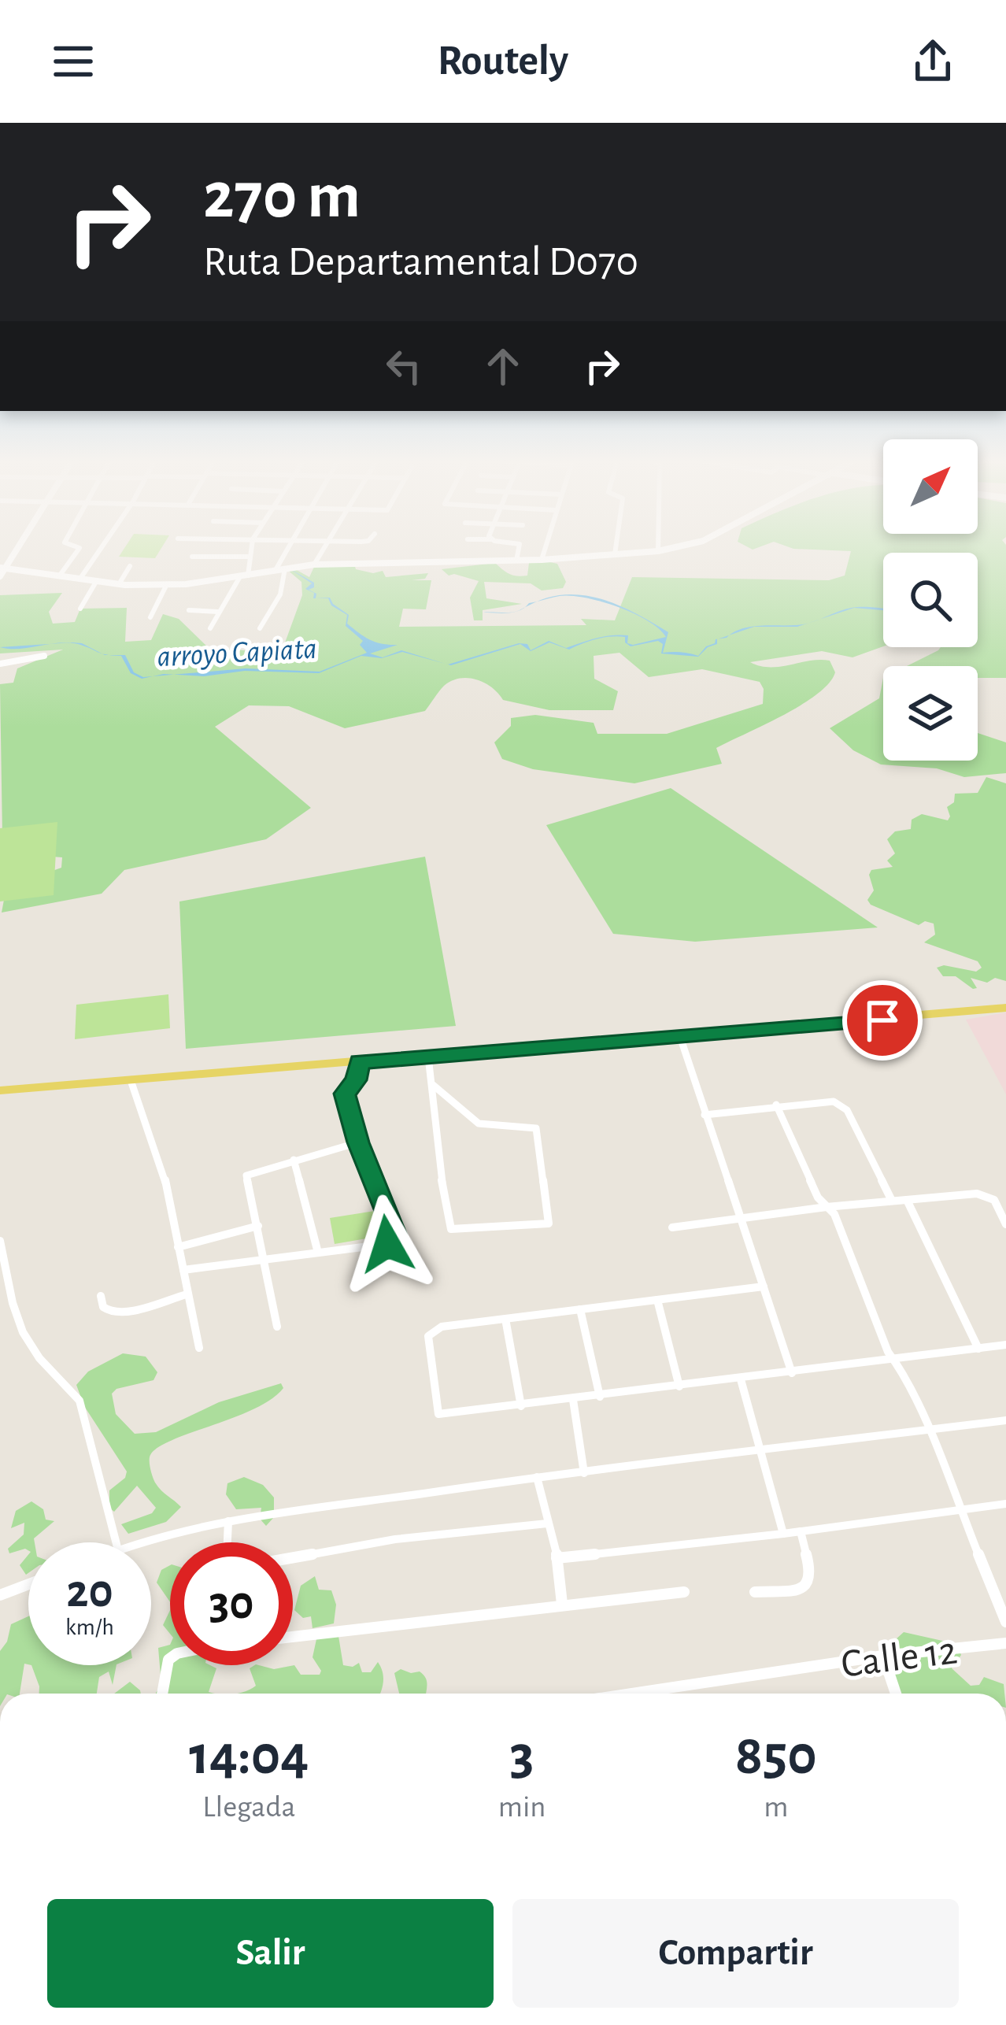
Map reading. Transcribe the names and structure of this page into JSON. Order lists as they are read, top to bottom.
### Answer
{
  "streets": {
    "street": ["Calle 12"]
  },
  "water": ["arroyo Capiata"],
  "north": "top right",
  "page": {
    "header": "Routely",
    "turn": ["270 m", "Ruta Departamental D070"],
    "speed": "20 km/h",
    "limit": "30",
    "eta": [
      "14:04",
      "Llegada",
      "3",
      "min",
      "850",
      "m"
    ],
    "buttons": ["Salir", "Compartir"]
  }
}
